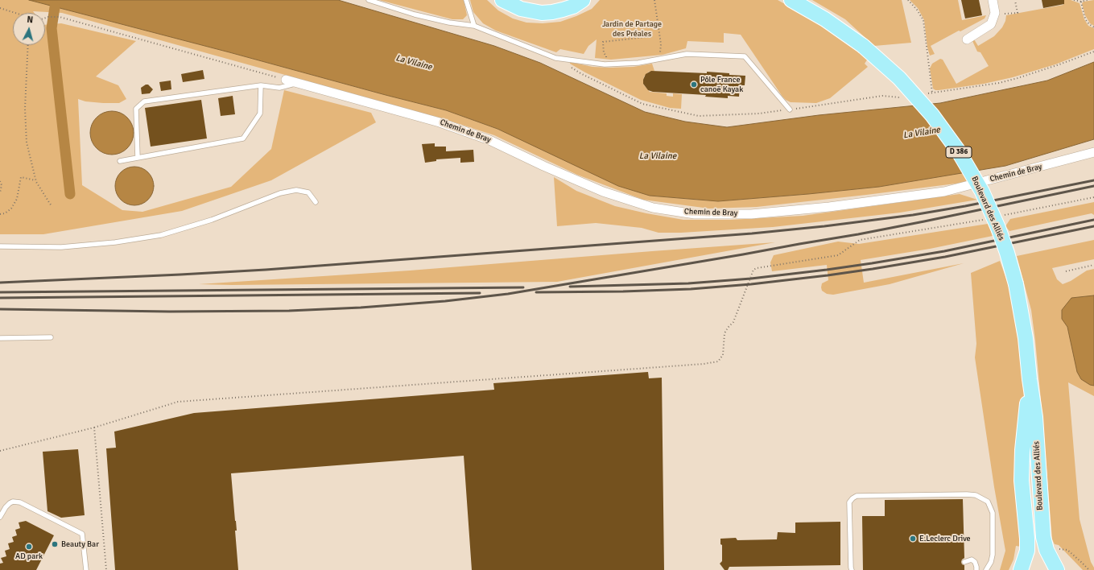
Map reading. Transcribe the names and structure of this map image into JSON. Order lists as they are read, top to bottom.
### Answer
{
  "streets": {
    "main road": ["D 386", "Boulevard des Alliés"],
    "street": ["Chemin de Bray"]
  },
  "water": ["La Vilaine"],
  "parks": ["Jardin de Partage des Préales"],
  "places": [
    "Pôle France canoë Kayak",
    "E.Leclerc Drive",
    "Beauty Bar",
    "AD park"
  ],
  "north": "top"
}
